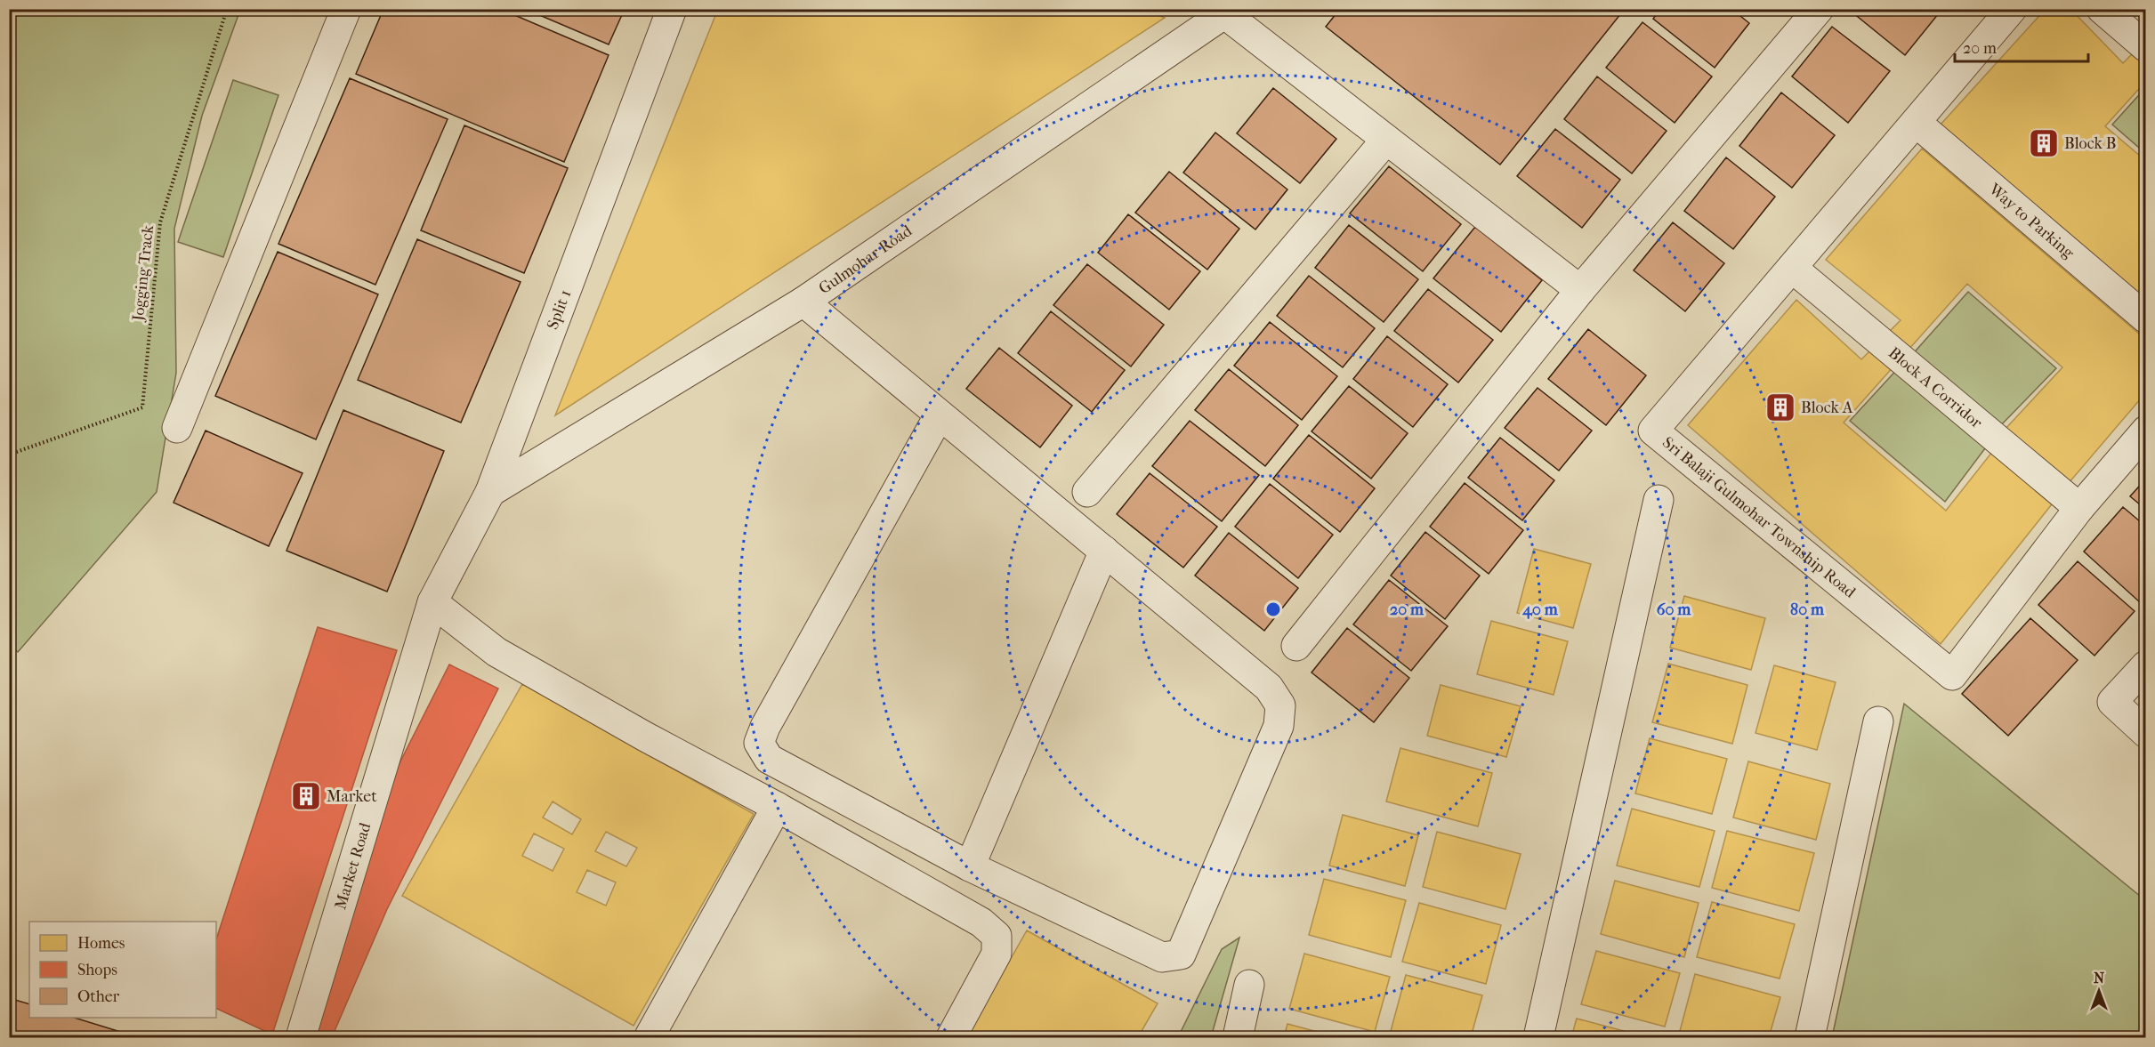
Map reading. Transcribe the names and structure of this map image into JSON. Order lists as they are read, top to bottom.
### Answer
{
  "streets": {
    "street": [
      "Way to Parking",
      "Gulmohar Road",
      "Split 1",
      "Block A Corridor",
      "Sri Balaji Gulmohar Township Road",
      "Market Road"
    ],
    "path": ["Jogging Track"]
  },
  "crossings": [
    ["Way to Parking", "Sri Balaji Gulmohar Township Road"],
    ["Gulmohar Road", "Split 1"],
    ["Split 1", "Market Road"],
    ["Block A Corridor", "Sri Balaji Gulmohar Township Road"]
  ],
  "places": {
    "building": ["Block B", "Block A", "Market"]
  },
  "legend": ["Homes", "Shops", "Other"],
  "scale_bar": "20 m",
  "north": "top",
  "rings": [
    "20 m",
    "40 m",
    "60 m",
    "80 m"
  ]
}
